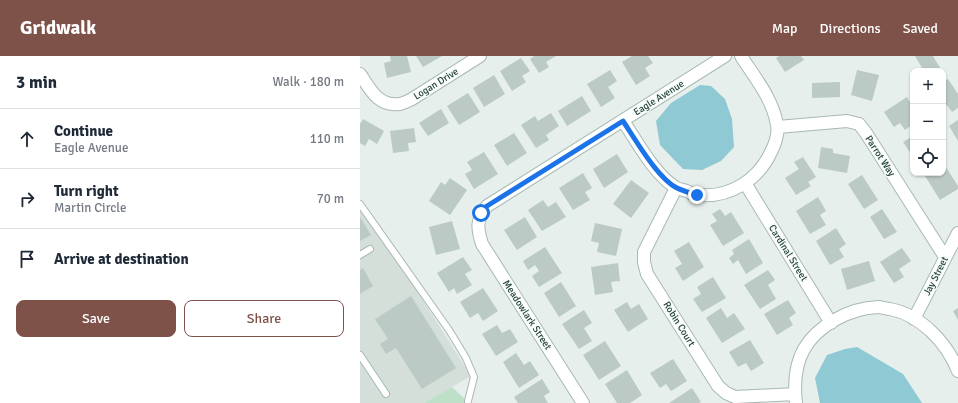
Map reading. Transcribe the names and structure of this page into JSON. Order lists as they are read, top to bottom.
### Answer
{
  "streets": {
    "street": [
      "Logan Drive",
      "Eagle Avenue",
      "Parrot Way",
      "Cardinal Street",
      "Jay Street",
      "Meadowlark Street",
      "Robin Court"
    ]
  },
  "crossings": [
    ["Eagle Avenue", "Meadowlark Street"],
    ["Parrot Way", "Jay Street"]
  ],
  "page": {
    "header": "Gridwalk",
    "nav": ["Map", "Directions", "Saved"],
    "heading": ["3 min", "Walk · 180 m"],
    "map_buttons": ["+", "−"],
    "list": [
      ["Continue", "Eagle Avenue", "110 m"],
      ["Turn right", "Martin Circle", "70 m"],
      "Arrive at destination"
    ],
    "buttons": ["Save", "Share"]
  }
}
